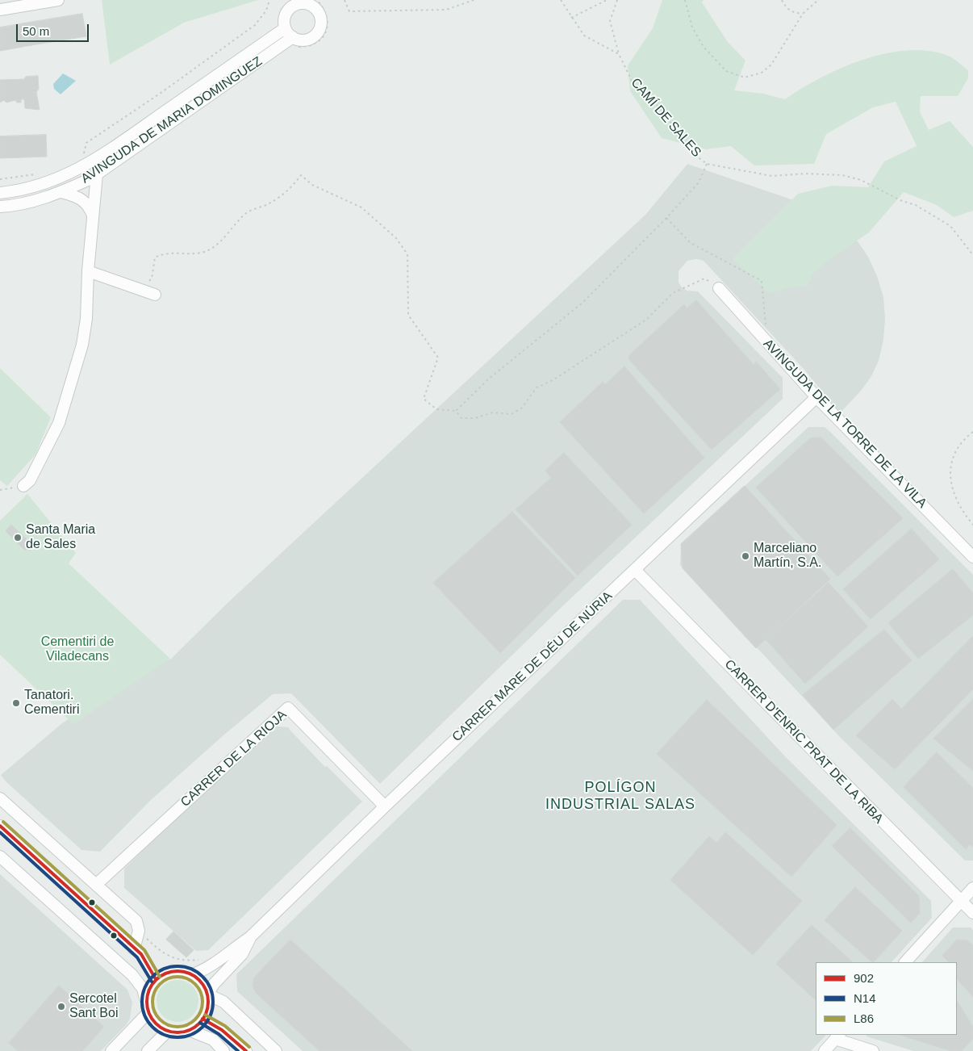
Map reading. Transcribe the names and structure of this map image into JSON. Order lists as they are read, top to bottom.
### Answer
{
  "streets": {
    "street": [
      "AVINGUDA DE MARIA DOMINGUEZ",
      "AVINGUDA DE LA TORRE DE LA VILA",
      "CARRER MARE DE DÉU DE NÚRIA",
      "CARRER D'ENRIC PRAT DE LA RIBA",
      "CARRER DE LA RIOJA"
    ],
    "path": ["CAMÍ DE SALES"]
  },
  "crossings": [
    ["AVINGUDA DE LA TORRE DE LA VILA", "CARRER MARE DE DÉU DE NÚRIA"],
    ["CARRER MARE DE DÉU DE NÚRIA", "CARRER D'ENRIC PRAT DE LA RIBA"],
    ["CARRER MARE DE DÉU DE NÚRIA", "CARRER DE LA RIOJA"]
  ],
  "districts": ["POLÍGON INDUSTRIAL SALAS"],
  "parks": ["Cementiri de Viladecans"],
  "places": [
    "Santa Maria de Sales",
    "Marceliano Martín, S.A.",
    "Tanatori. Cementiri",
    "Sercotel Sant Boi"
  ],
  "lines": ["transit line L86", "transit line 902", "transit line N14"],
  "legend": ["902", "N14", "L86"],
  "scale_bar": "50 m"
}
